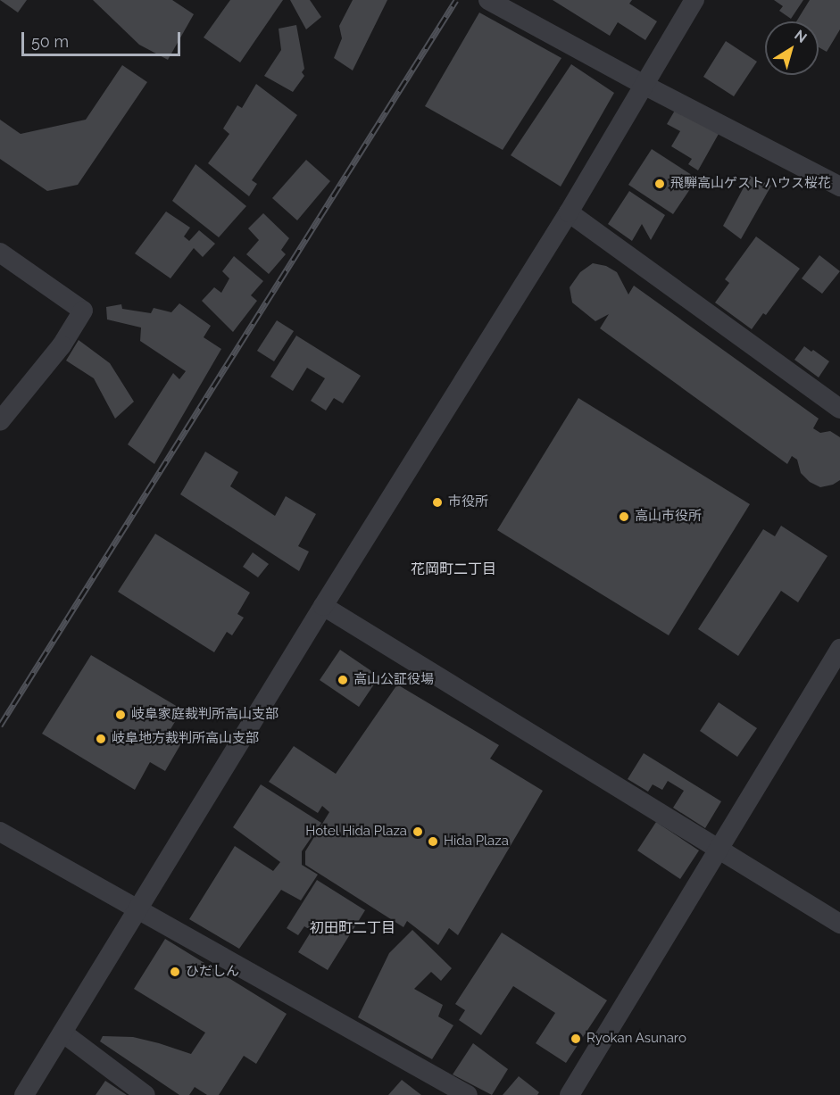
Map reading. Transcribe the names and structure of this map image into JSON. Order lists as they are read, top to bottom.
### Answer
{
  "districts": ["花岡町二丁目", "初田町二丁目"],
  "places": [
    "飛騨高山ゲストハウス桜花",
    "市役所",
    "高山市役所",
    "高山公証役場",
    "岐阜家庭裁判所高山支部",
    "岐阜地方裁判所高山支部",
    "Hotel Hida Plaza",
    "Hida Plaza",
    "ひだしん",
    "Ryokan Asunaro"
  ],
  "scale_bar": "50 m",
  "north": "top right"
}
